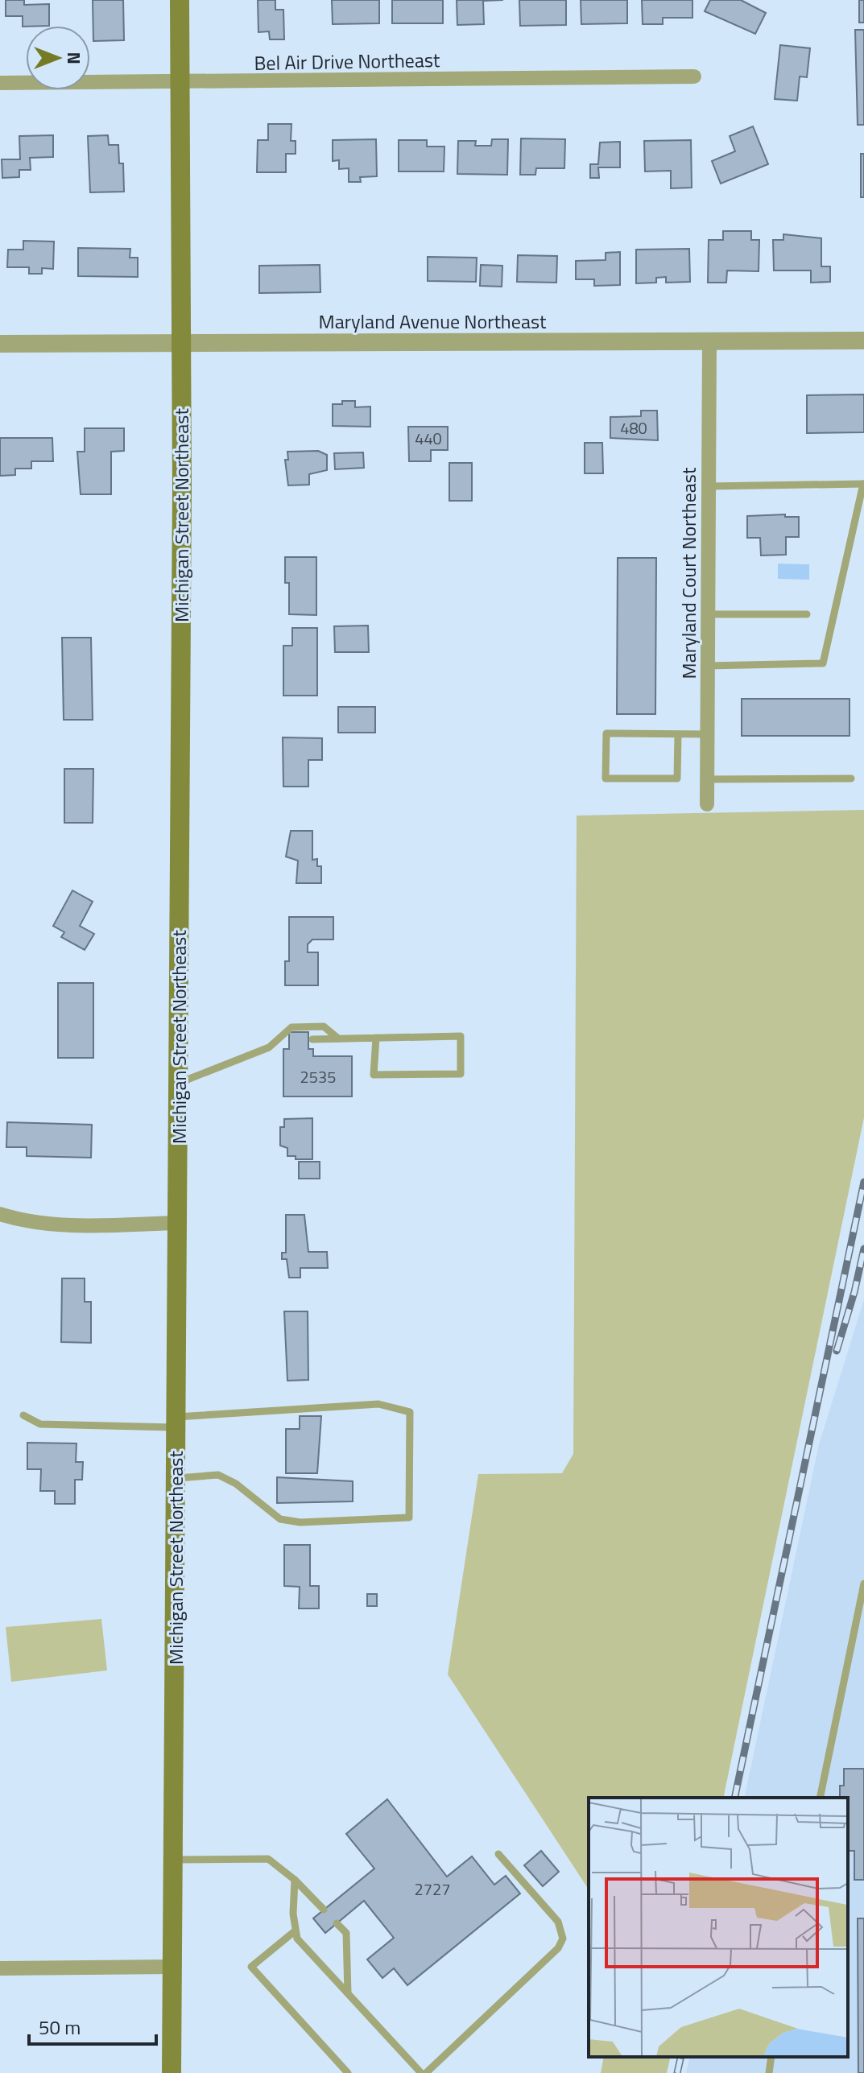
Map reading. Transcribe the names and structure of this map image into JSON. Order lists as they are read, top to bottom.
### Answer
{
  "streets": {
    "main road": ["Michigan Street Northeast"],
    "street": ["Bel Air Drive Northeast", "Maryland Avenue Northeast", "Maryland Court Northeast"]
  },
  "crossings": [
    ["Bel Air Drive Northeast", "Michigan Street Northeast"],
    ["Maryland Avenue Northeast", "Michigan Street Northeast"],
    ["Maryland Avenue Northeast", "Maryland Court Northeast"]
  ],
  "house_numbers": [
    "480",
    "440",
    "2535",
    "2727"
  ],
  "scale_bar": "50 m",
  "north": "right"
}
